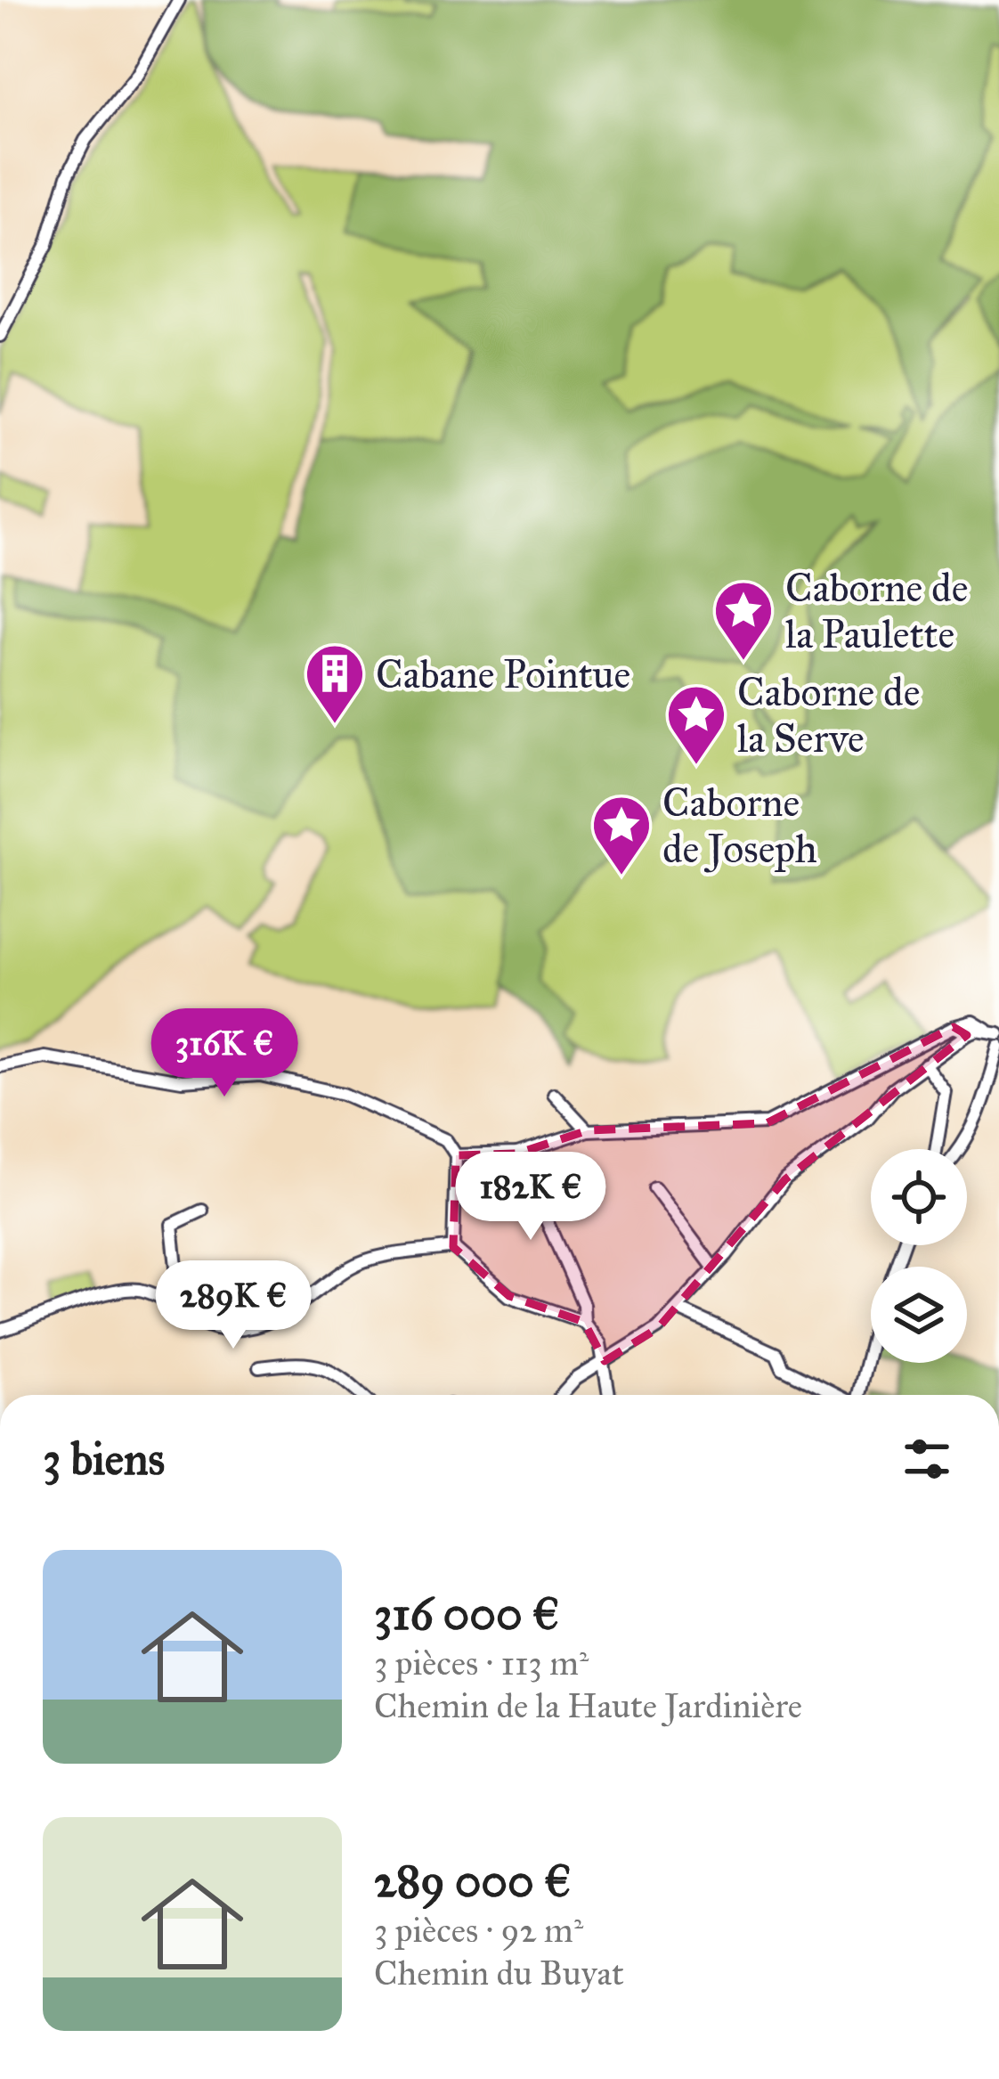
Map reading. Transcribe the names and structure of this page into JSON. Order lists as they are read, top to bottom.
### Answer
{
  "places": {
    "place": ["Caborne de la Paulette", "Caborne de la Serve", "Caborne de Joseph"],
    "building": ["Cabane Pointue"]
  },
  "page": {
    "price": ["316K €", "182K €", "289K €"],
    "heading": "3 biens",
    "list": [
      {
        "name": "316 000 €",
        "note": "3 pièces · 113 m² · Chemin de la Haute Jardinière"
      },
      {
        "name": "289 000 €",
        "note": "3 pièces · 92 m² · Chemin du Buyat"
      }
    ]
  }
}
